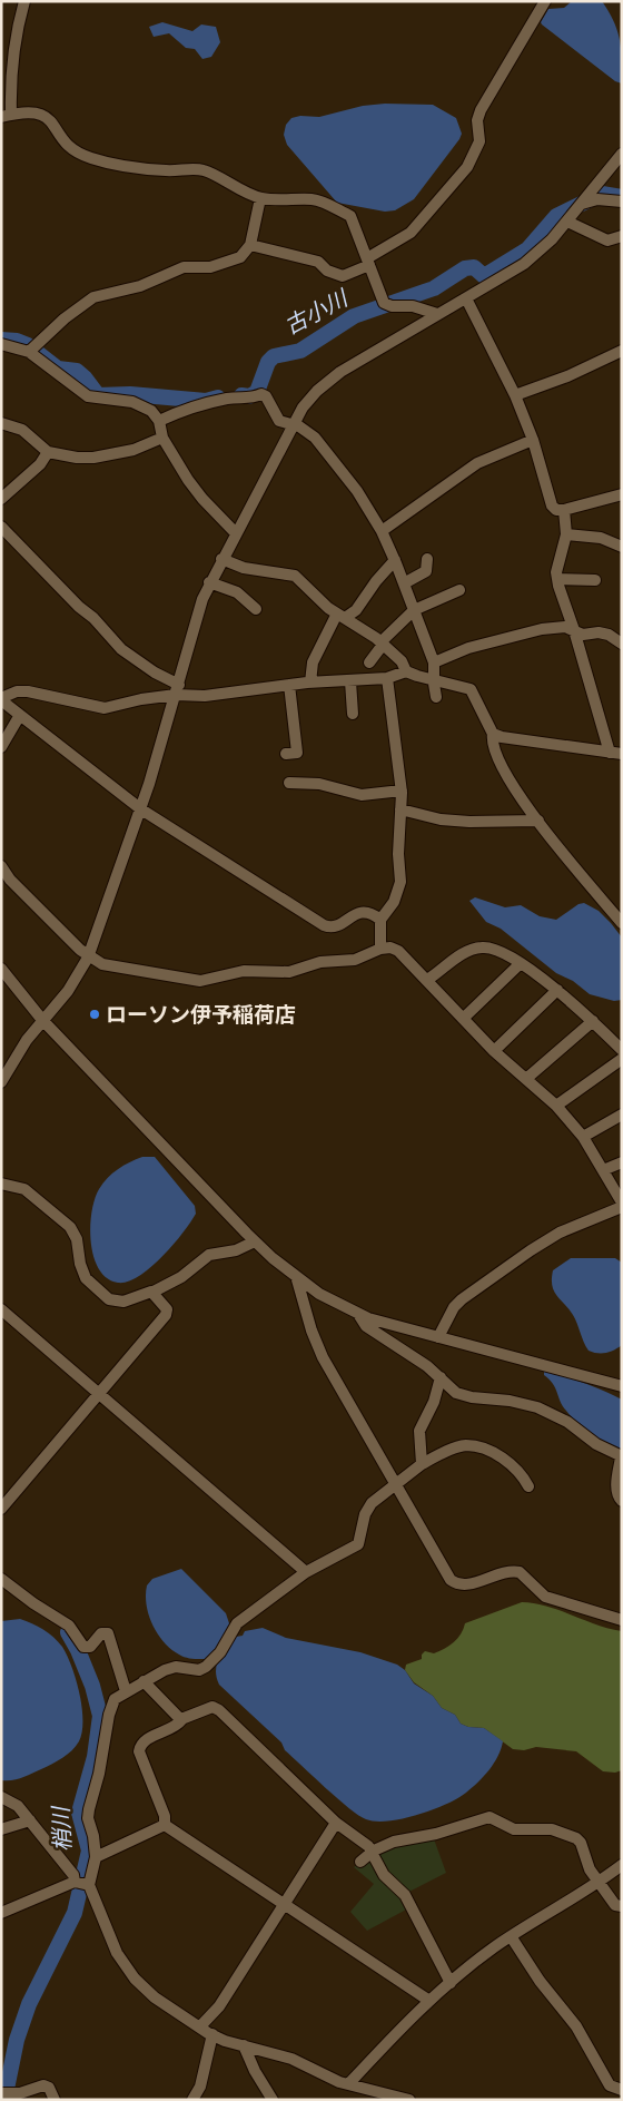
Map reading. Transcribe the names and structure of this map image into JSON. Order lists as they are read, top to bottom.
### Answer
{
  "water": ["古小川", "梢川"],
  "places": ["ローソン伊予稲荷店"]
}
